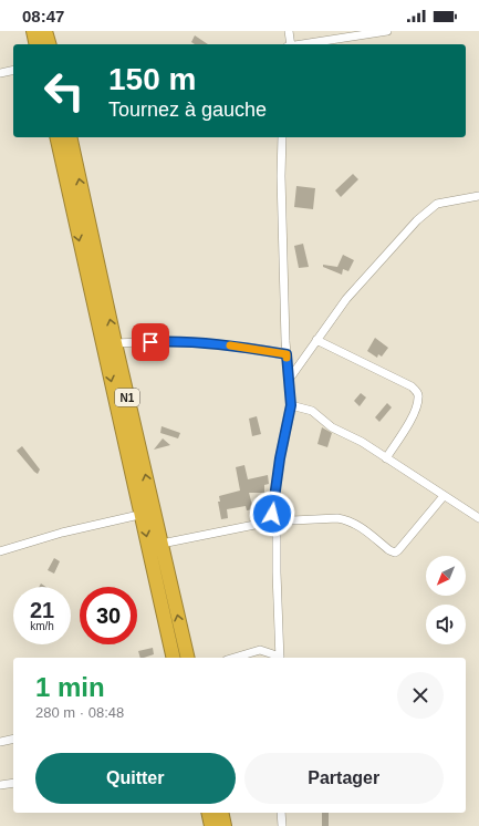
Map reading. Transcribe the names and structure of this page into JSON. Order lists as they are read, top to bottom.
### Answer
{
  "streets": {
    "highway": ["N1"]
  },
  "north": "bottom left",
  "page": {
    "status": "08:47",
    "turn": ["150 m", "Tournez à gauche"],
    "speed": "21 km/h",
    "limit": "30",
    "heading": ["1 min", "280 m · 08:48"],
    "buttons": ["Quitter", "Partager"]
  }
}
